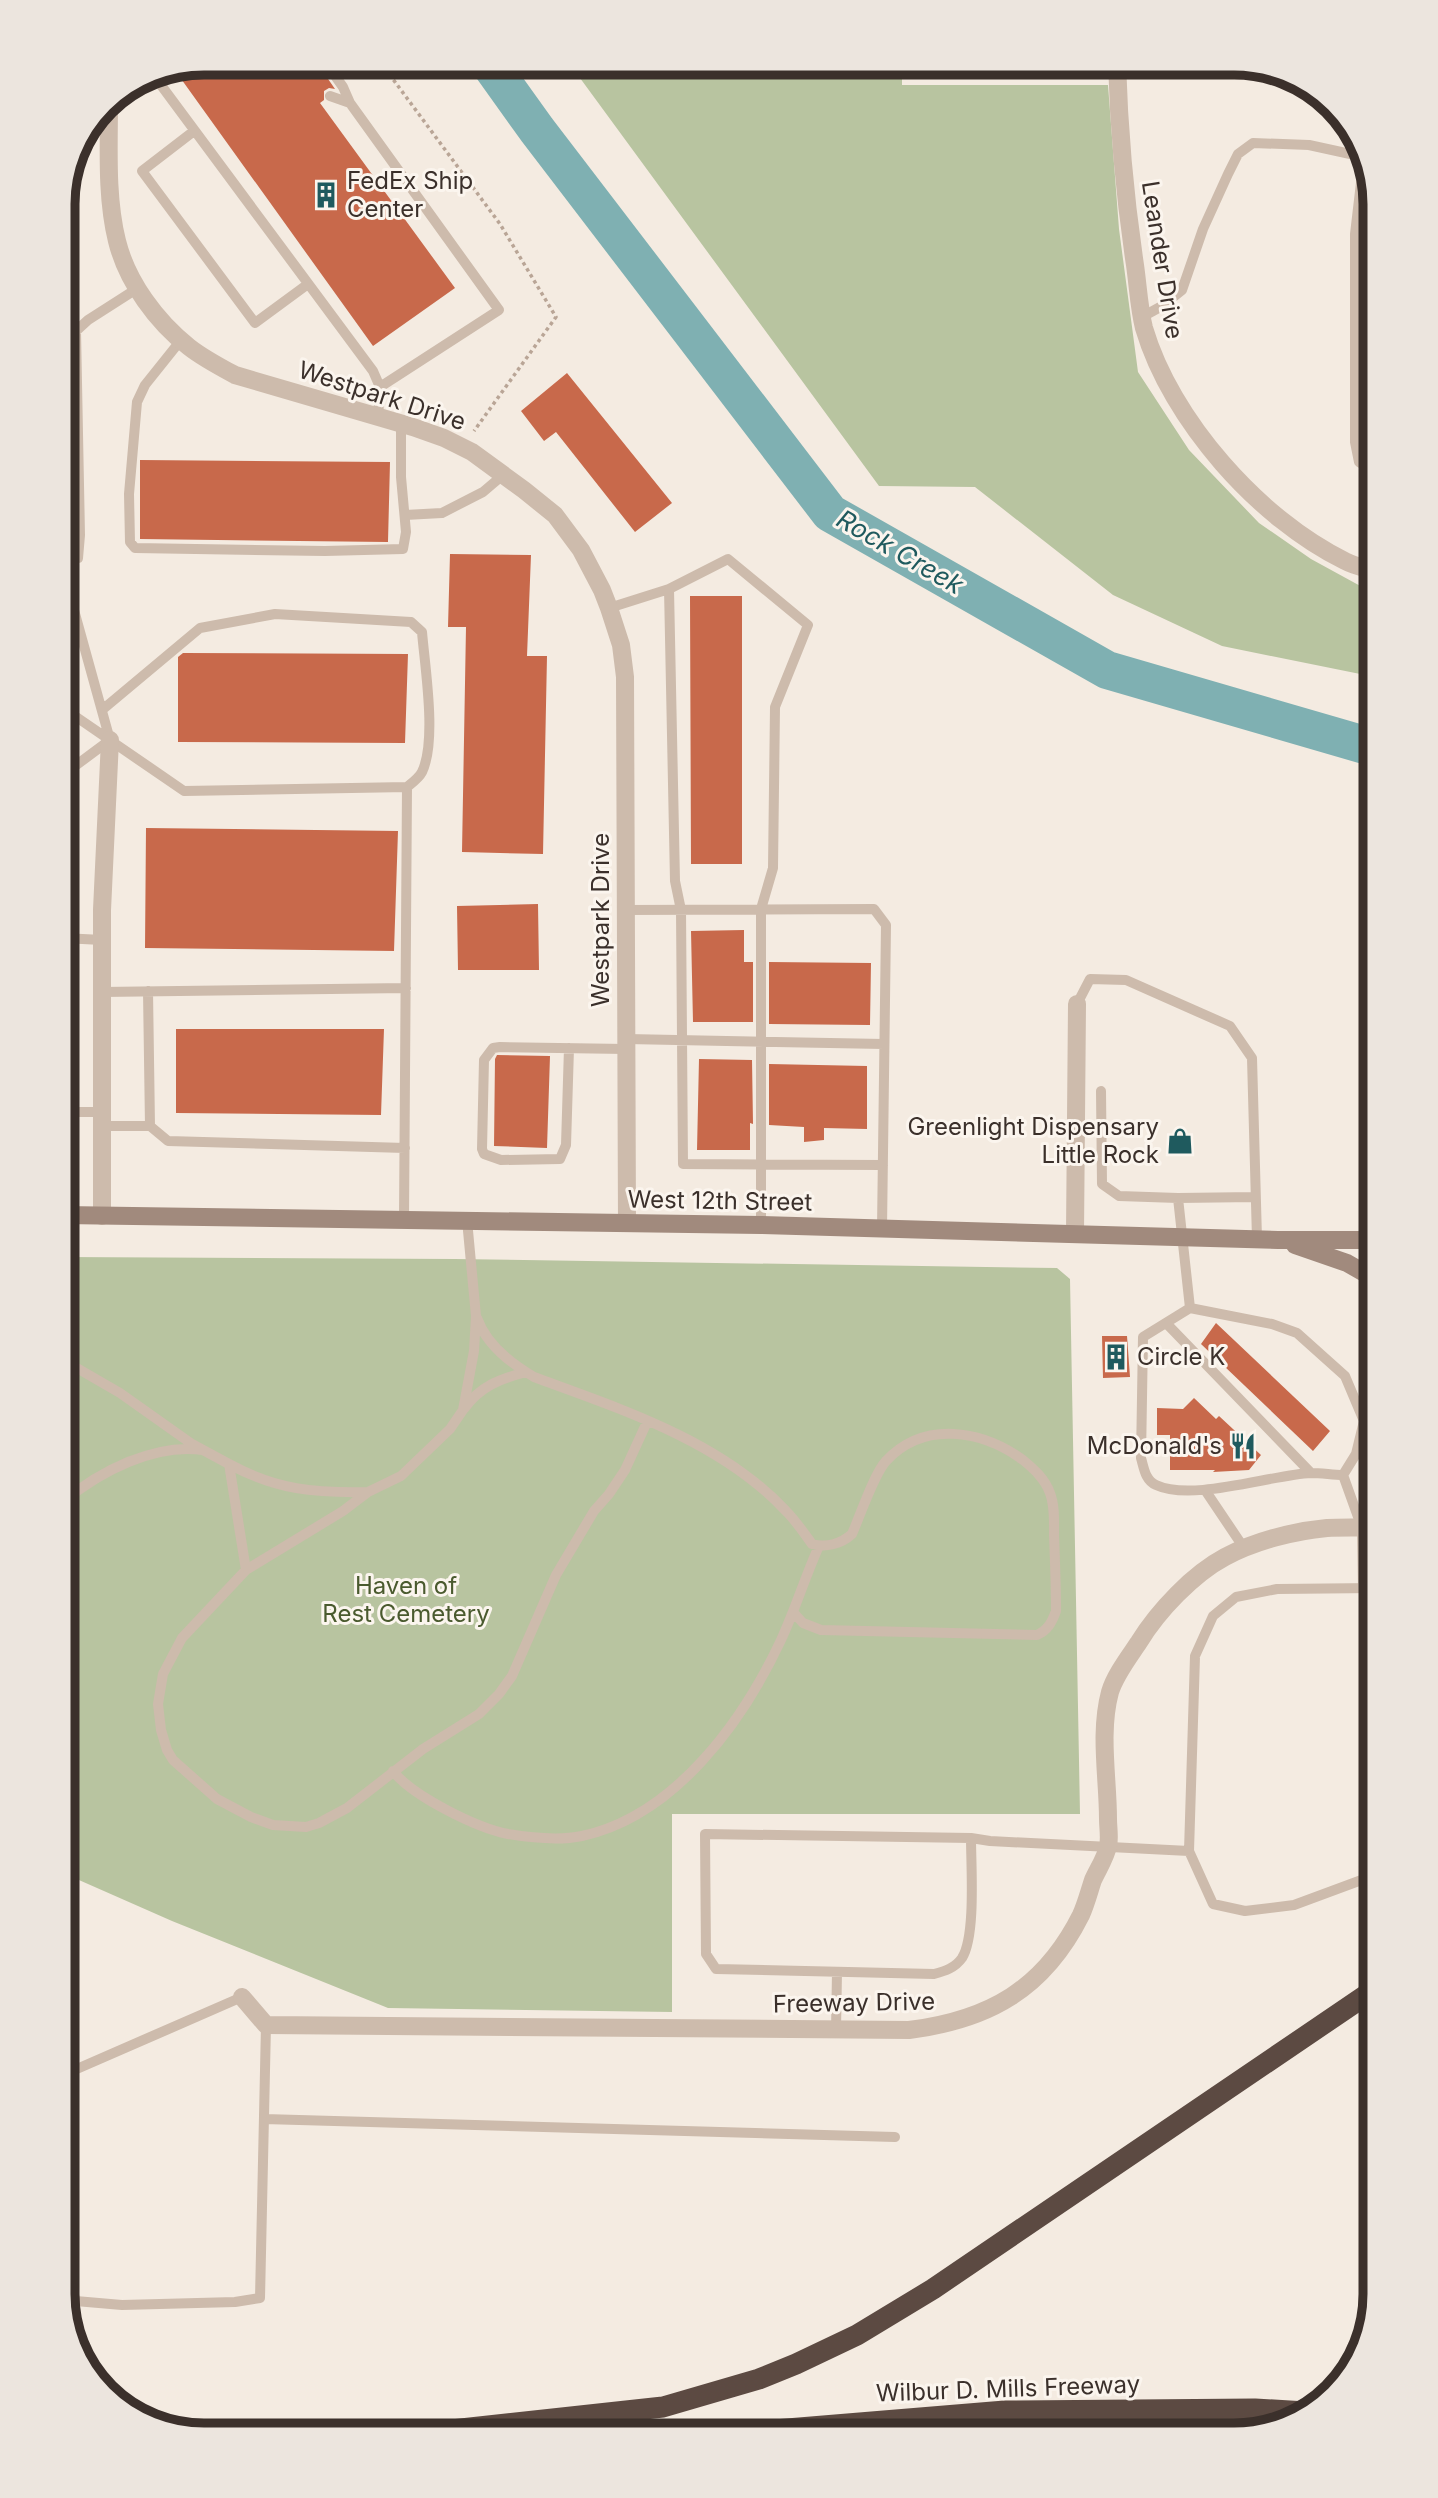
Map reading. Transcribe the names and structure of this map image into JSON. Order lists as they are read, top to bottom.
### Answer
{
  "streets": {
    "highway": ["Wilbur D. Mills Freeway"],
    "main road": ["West 12th Street"],
    "street": ["Leander Drive", "Westpark Drive", "Freeway Drive"]
  },
  "crossings": [
    ["Westpark Drive", "West 12th Street"]
  ],
  "water": ["Rock Creek"],
  "parks": ["Haven of Rest Cemetery"],
  "places": {
    "building": ["FedEx Ship Center", "Circle K"],
    "shop": ["Greenlight Dispensary Little Rock"],
    "restaurant": ["McDonald's"]
  }
}
